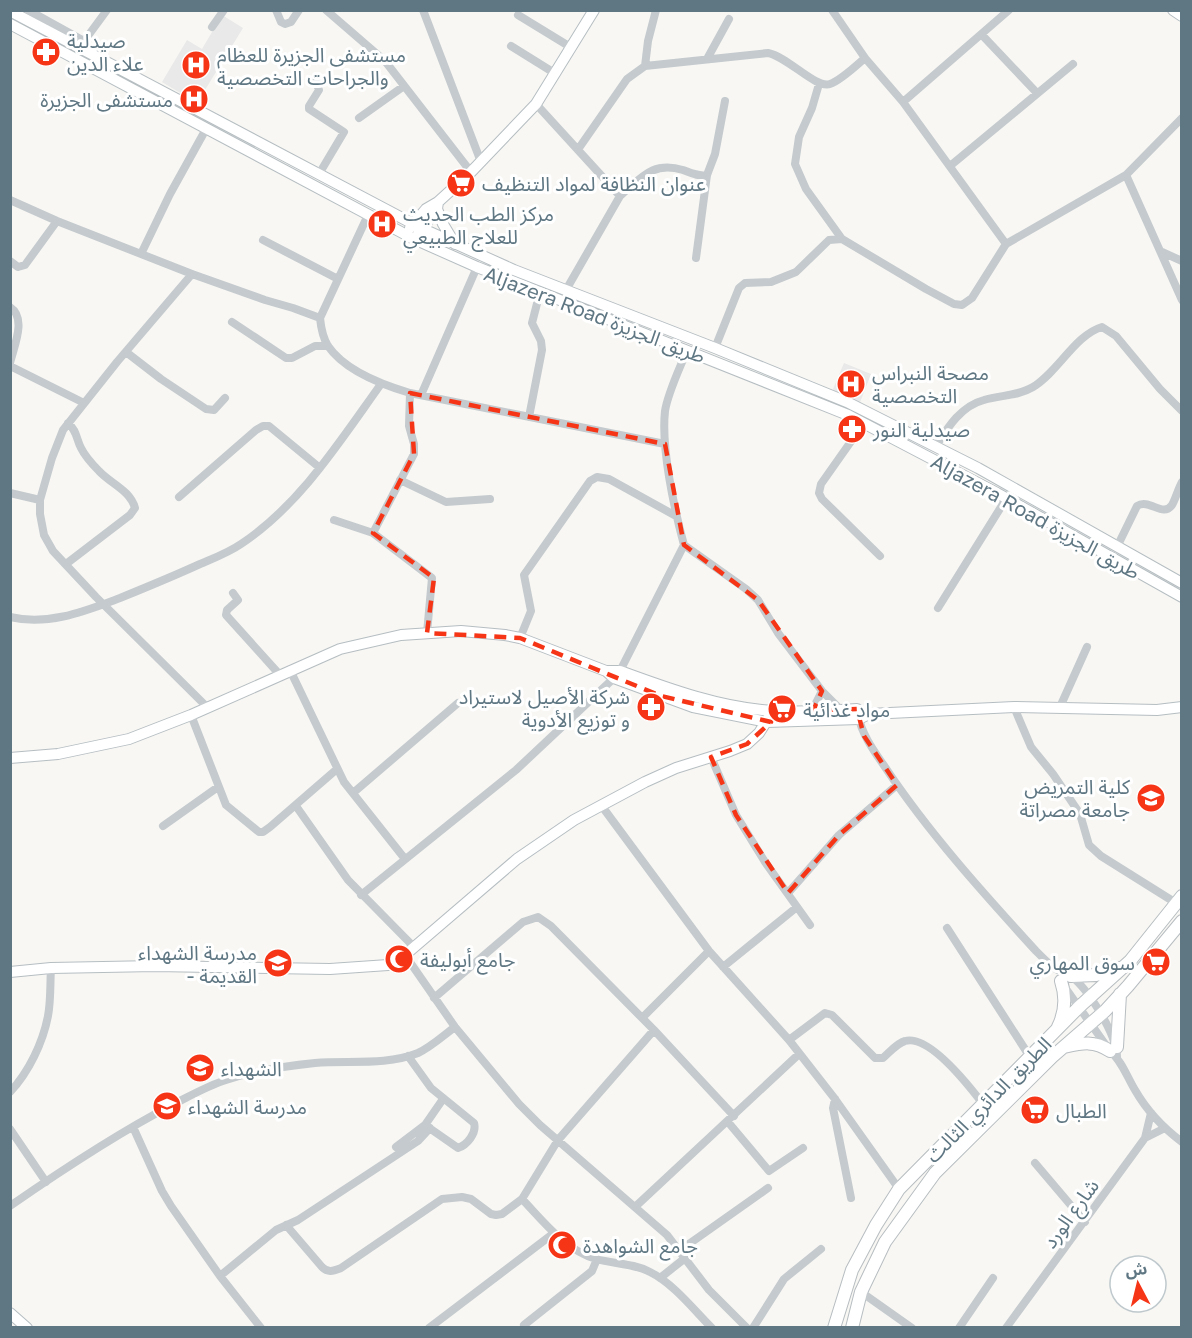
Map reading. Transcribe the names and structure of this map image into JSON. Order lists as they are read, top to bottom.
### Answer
{
  "streets": {
    "main road": ["Aljazera Road طريق الجزيزة", "الطريق الدائري الثالث"],
    "street": ["شارع الورد"]
  },
  "places": {
    "pharmacy": ["صيدلية علاء الدين", "صيدلية النور", "شركة الأصيل لاستيراد و توزيع الأدوية"],
    "hospital": [
      "مستشفى الجزيرة للعظام والجراحات التخصصية",
      "مستشفى الجزيرة",
      "مركز الطب الحديث للعلاج الطبيعي",
      "مصحة النبراس التخصصية"
    ],
    "supermarket": [
      "عنوان النظافة لمواد التنظيف",
      "مواد غذائية",
      "سوق المهاري",
      "الطبال"
    ],
    "school or university": [
      "كلية التمريض جامعة مصراتة",
      "مدرسة الشهداء - القديمة",
      "الشهداء",
      "مدرسة الشهداء"
    ],
    "mosque": ["جامع أبوليفة", "جامع الشواهدة"]
  },
  "north": "top"
}
